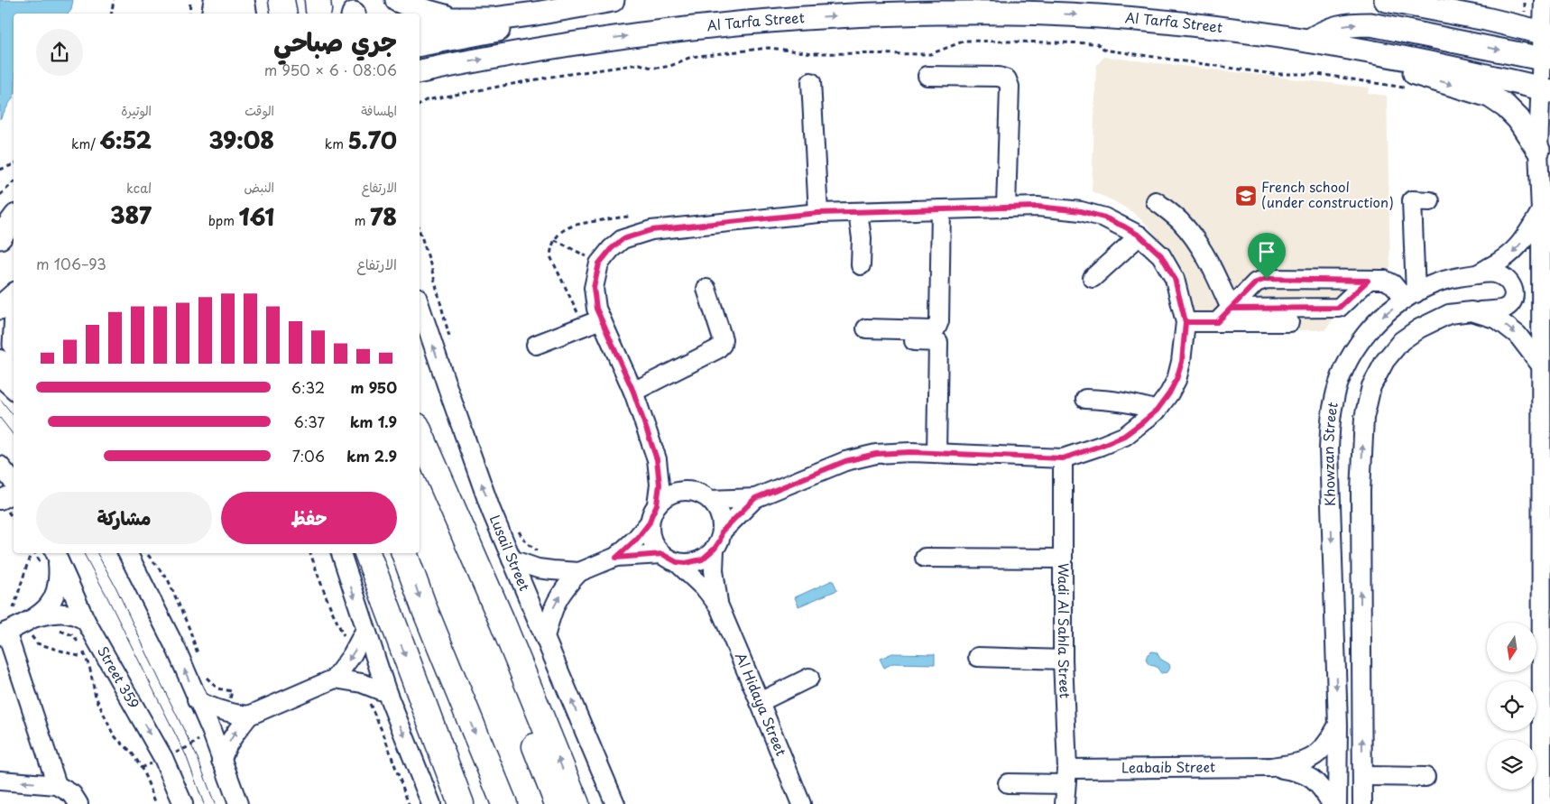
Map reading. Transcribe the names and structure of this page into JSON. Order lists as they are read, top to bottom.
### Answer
{
  "streets": {
    "main road": ["Al Tarfa Street"],
    "street": [
      "Khowzan Street",
      "Lusail Street",
      "Wadi Al Sahla Street",
      "Street 359",
      "Al Hidaya Street",
      "Leabaib Street"
    ]
  },
  "crossings": [
    ["Khowzan Street", "Leabaib Street"],
    ["Wadi Al Sahla Street", "Leabaib Street"]
  ],
  "one_way": ["Lusail Street"],
  "places": {
    "school or university": ["French school (under construction)"]
  },
  "north": "bottom",
  "page": {
    "heading": ["جري صباحي", "08:06 · 6 × 950 m"],
    "stats": [
      ["المسافة", "5.70 km"],
      ["الوقت", "39:08"],
      ["الوتيرة", "6:52 /km"],
      ["الارتفاع", "78 m"],
      ["النبض", "161 bpm"],
      ["kcal", "387"]
    ],
    "chart": ["الارتفاع", "93–106 m"],
    "list": [
      {
        "name": "950 m",
        "note": "6:32"
      },
      {
        "name": "1.9 km",
        "note": "6:37"
      },
      {
        "name": "2.9 km",
        "note": "7:06"
      }
    ],
    "buttons": ["حفظ", "مشاركة"]
  }
}
